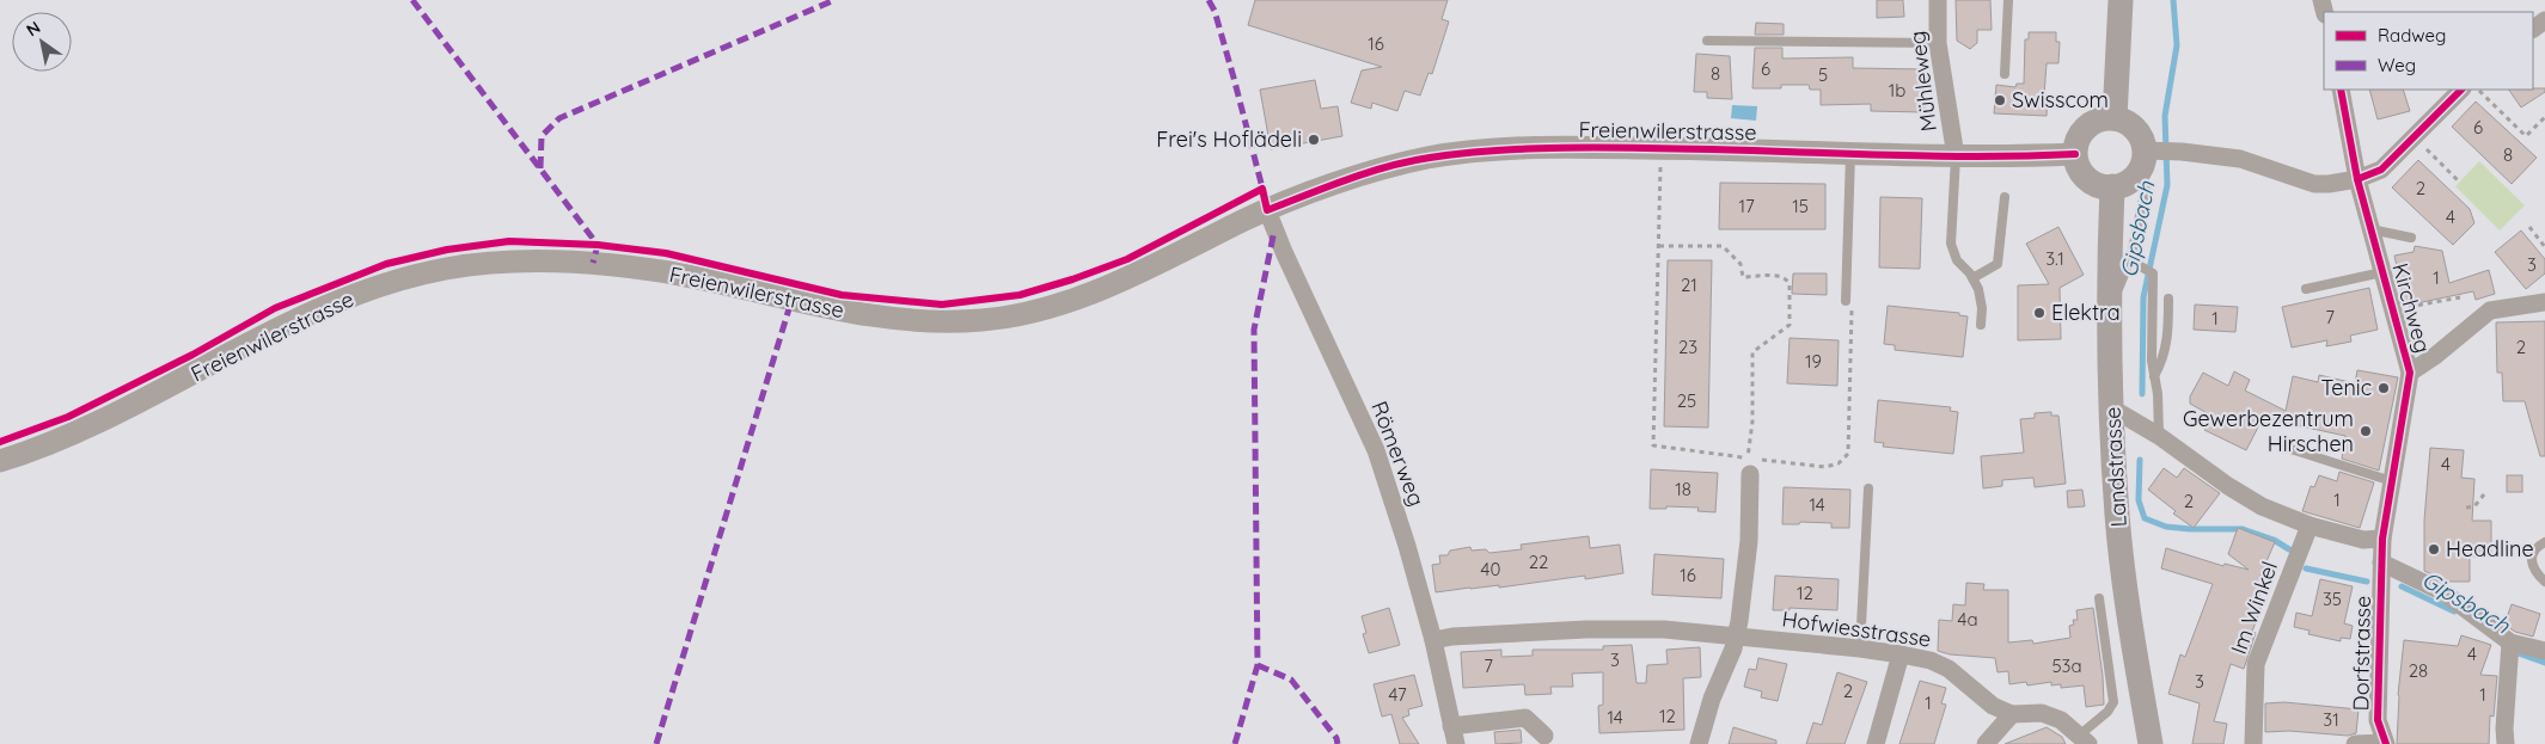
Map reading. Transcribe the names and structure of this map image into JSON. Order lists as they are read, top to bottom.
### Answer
{
  "streets": {
    "main road": ["Landstrasse"],
    "street": [
      "Mühleweg",
      "Freienwilerstrasse",
      "Kirchweg",
      "Römerweg",
      "Im Winkel",
      "Hofwiesstrasse",
      "Dorfstrasse"
    ]
  },
  "crossings": [
    ["Mühleweg", "Freienwilerstrasse"],
    ["Freienwilerstrasse", "Römerweg"],
    ["Freienwilerstrasse", "Landstrasse"],
    ["Kirchweg", "Dorfstrasse"],
    ["Römerweg", "Hofwiesstrasse"]
  ],
  "water": ["Gipsbach"],
  "places": [
    "Swisscom",
    "Frei's Hoflädeli",
    "Elektra",
    "Tenic",
    "Gewerbezentrum Hirschen",
    "Headline"
  ],
  "house_numbers": [
    "16",
    "6",
    "8",
    "5",
    "1b",
    "6",
    "8",
    "2",
    "17",
    "15",
    "4",
    "3.1",
    "3",
    "1",
    "21",
    "7",
    "1",
    "23",
    "2",
    "19",
    "25",
    "4",
    "18",
    "1",
    "2",
    "14",
    "22",
    "40",
    "16",
    "12",
    "35",
    "4a",
    "4",
    "3",
    "7",
    "53a",
    "28",
    "3",
    "2",
    "47",
    "1",
    "1",
    "12",
    "14",
    "31"
  ],
  "legend": ["Radweg", "Weg"],
  "north": "top left"
}
